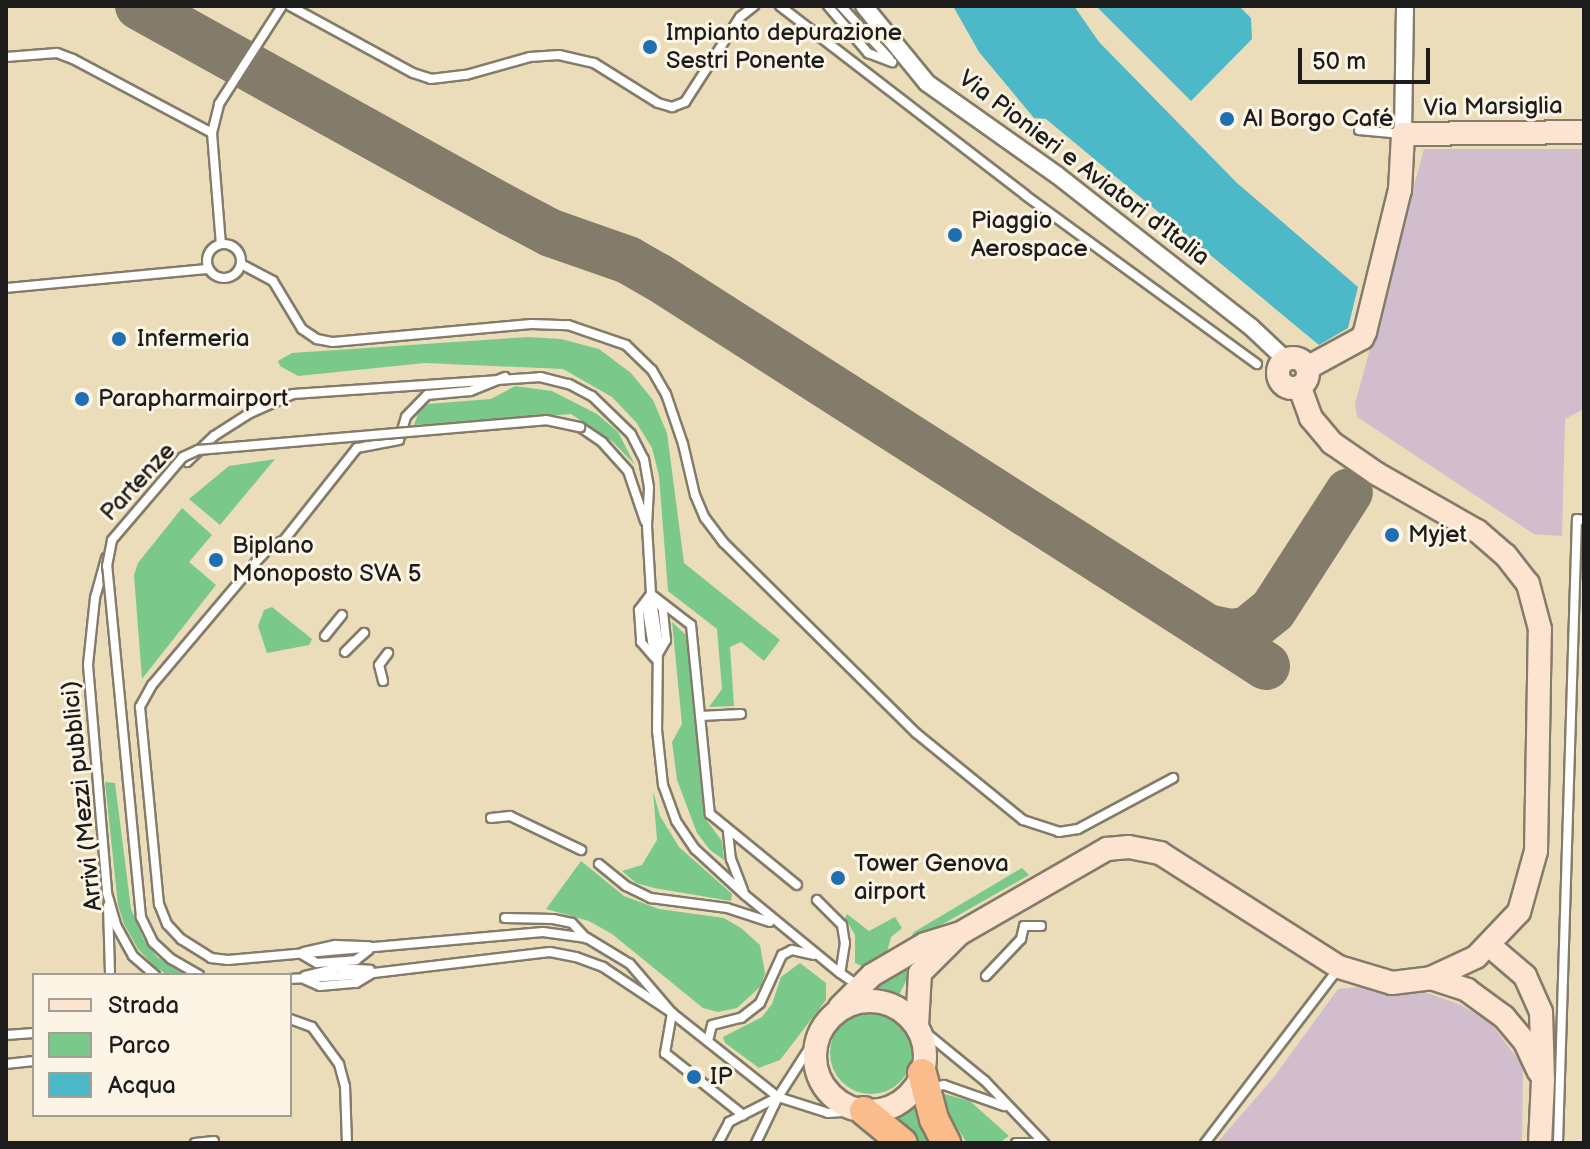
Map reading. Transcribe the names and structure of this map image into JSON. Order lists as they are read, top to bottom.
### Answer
{
  "streets": {
    "street": ["Via Marsiglia", "Via Pionieri e Aviatori d'Italia"],
    "lane": ["Partenze", "Arrivi (Mezzi pubblici)"]
  },
  "places": [
    "Impianto depurazione Sestri Ponente",
    "Al Borgo Café",
    "Piaggio Aerospace",
    "Infermeria",
    "Parapharmairport",
    "Myjet",
    "Biplano Monoposto SVA 5",
    "Tower Genova airport",
    "IP"
  ],
  "legend": ["Strada", "Parco", "Acqua"],
  "scale_bar": "50 m"
}
